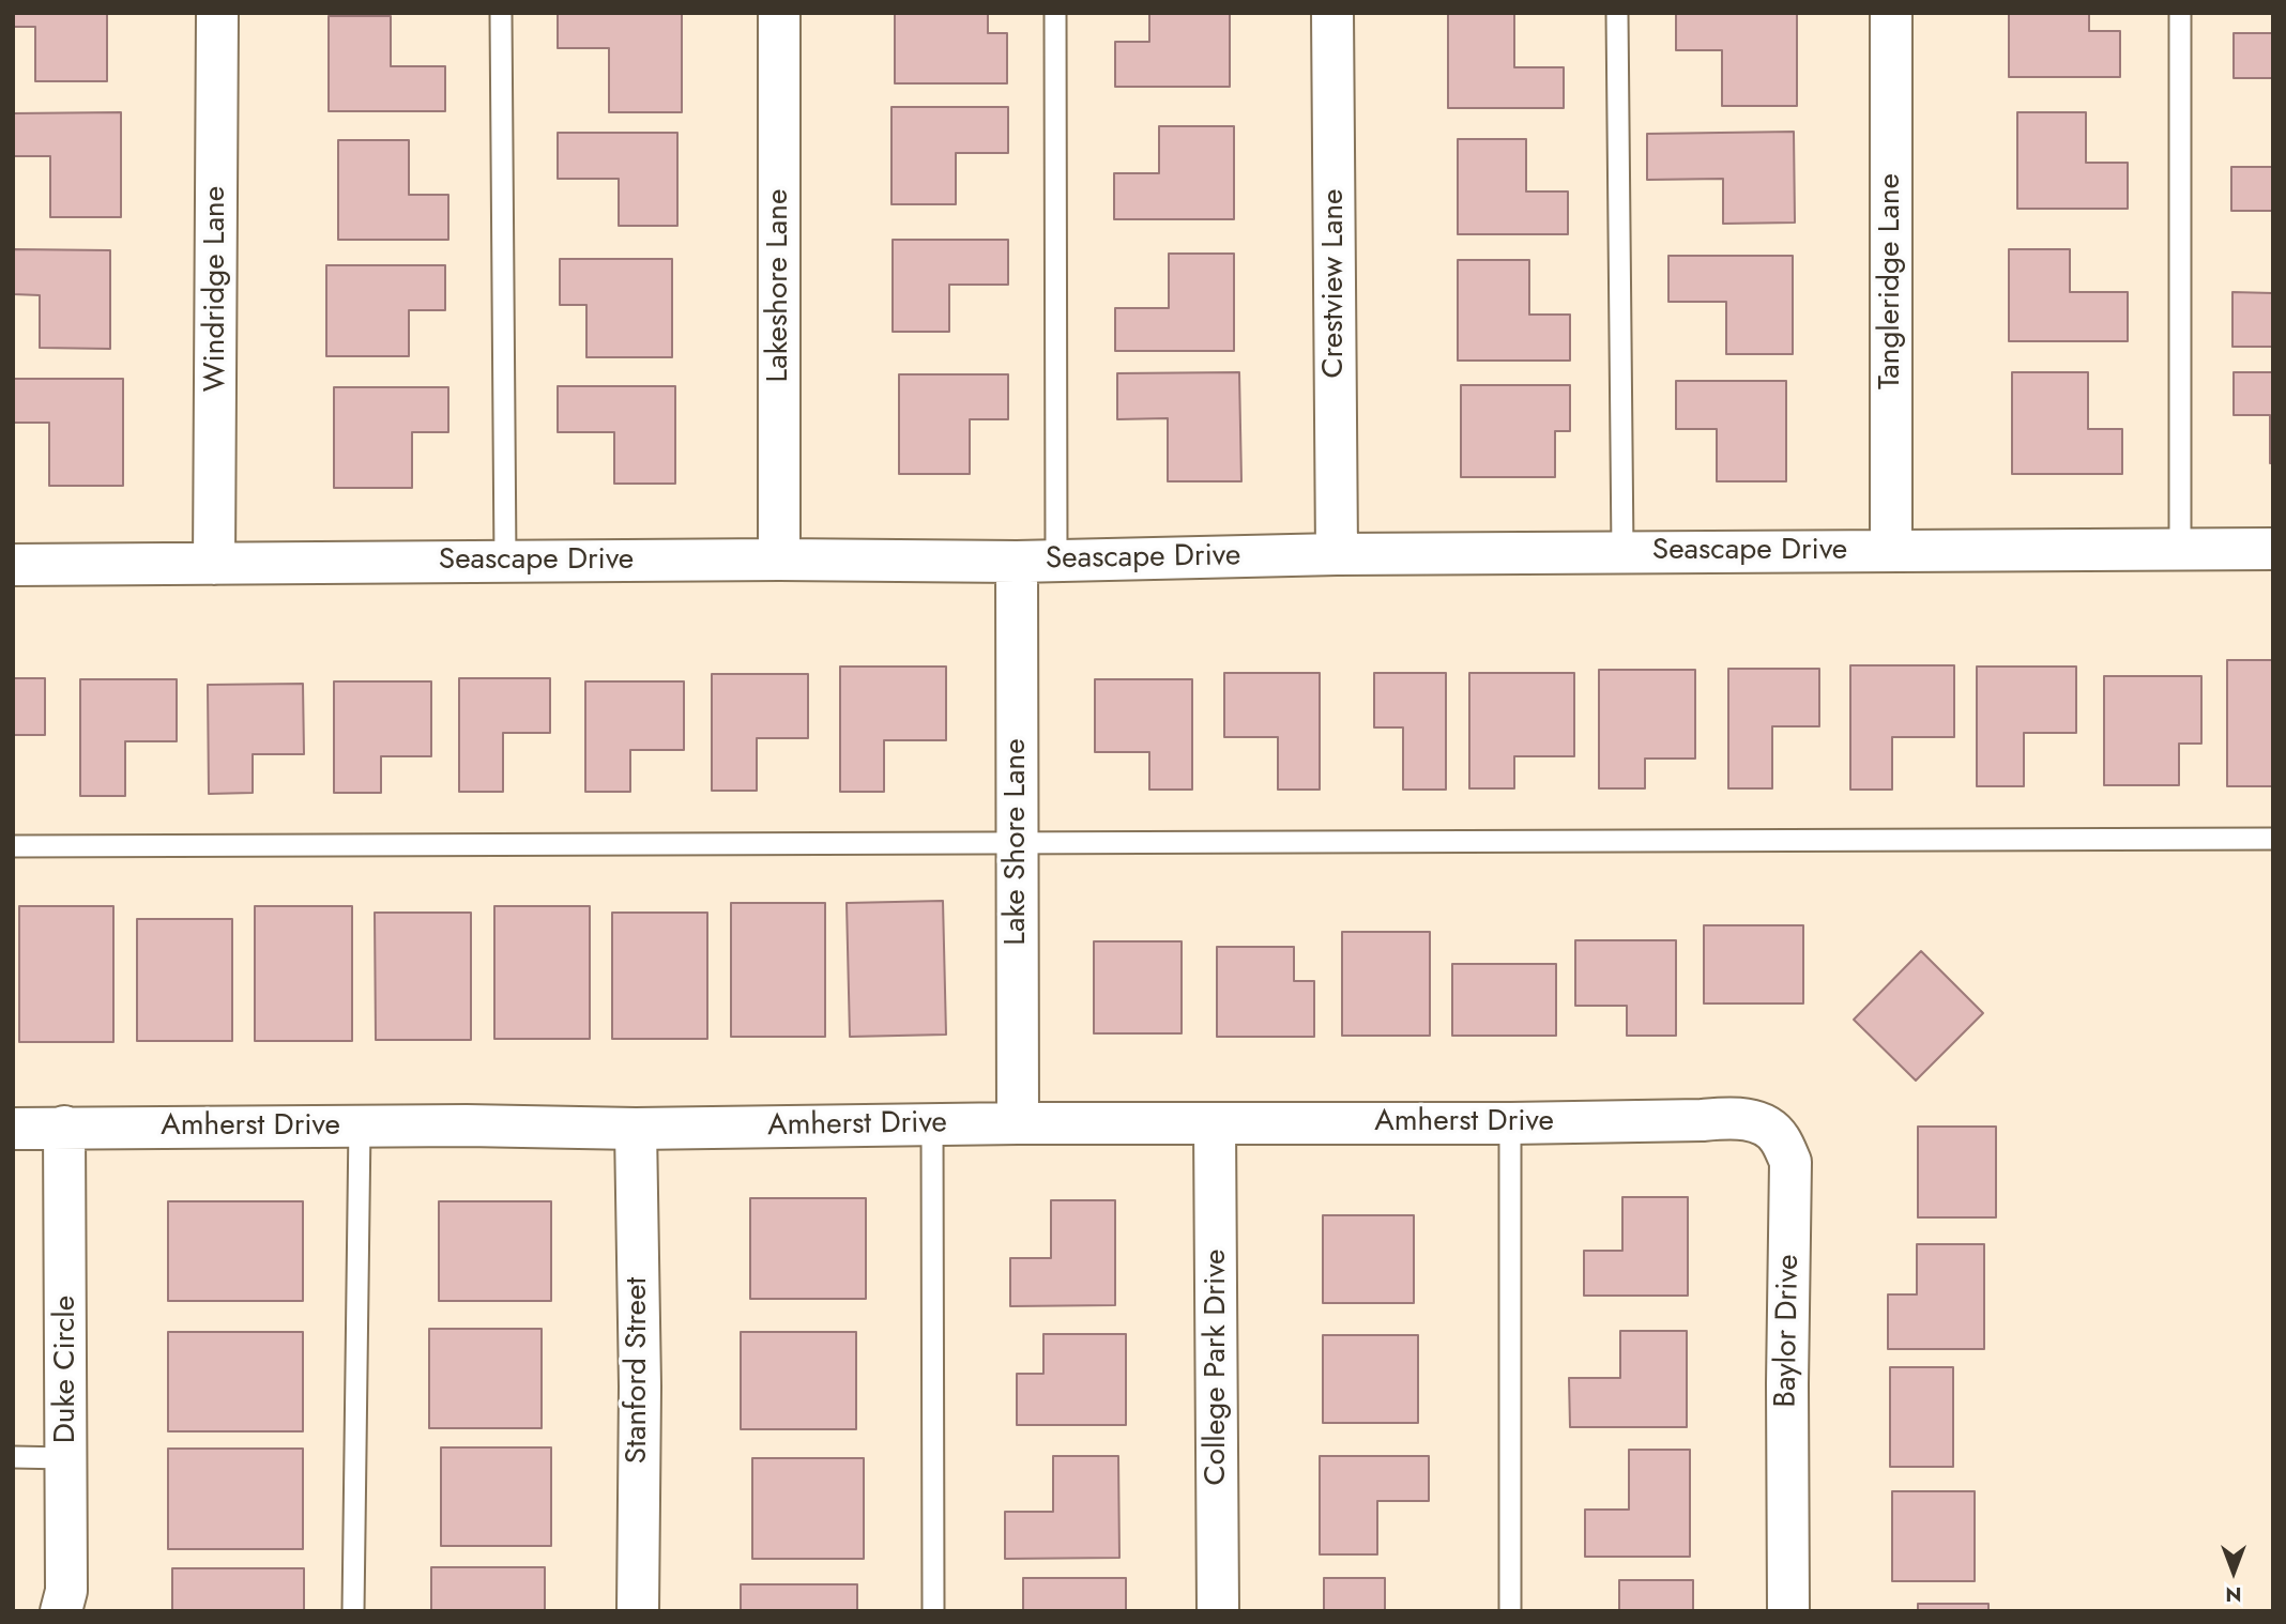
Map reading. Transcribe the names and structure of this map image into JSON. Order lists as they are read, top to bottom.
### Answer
{
  "streets": {
    "street": [
      "Tangleridge Lane",
      "Crestview Lane",
      "Lakeshore Lane",
      "Windridge Lane",
      "Seascape Drive",
      "Lake Shore Lane",
      "Amherst Drive",
      "Baylor Drive",
      "College Park Drive",
      "Duke Circle",
      "Stanford Street"
    ]
  },
  "crossings": [
    ["Tangleridge Lane", "Seascape Drive"],
    ["Crestview Lane", "Seascape Drive"],
    ["Lakeshore Lane", "Seascape Drive"],
    ["Windridge Lane", "Seascape Drive"],
    ["Seascape Drive", "Lake Shore Lane"],
    ["Lake Shore Lane", "Amherst Drive"],
    ["Amherst Drive", "Baylor Drive"],
    ["Amherst Drive", "College Park Drive"],
    ["Amherst Drive", "Duke Circle"],
    ["Amherst Drive", "Stanford Street"]
  ],
  "north": "bottom"
}
